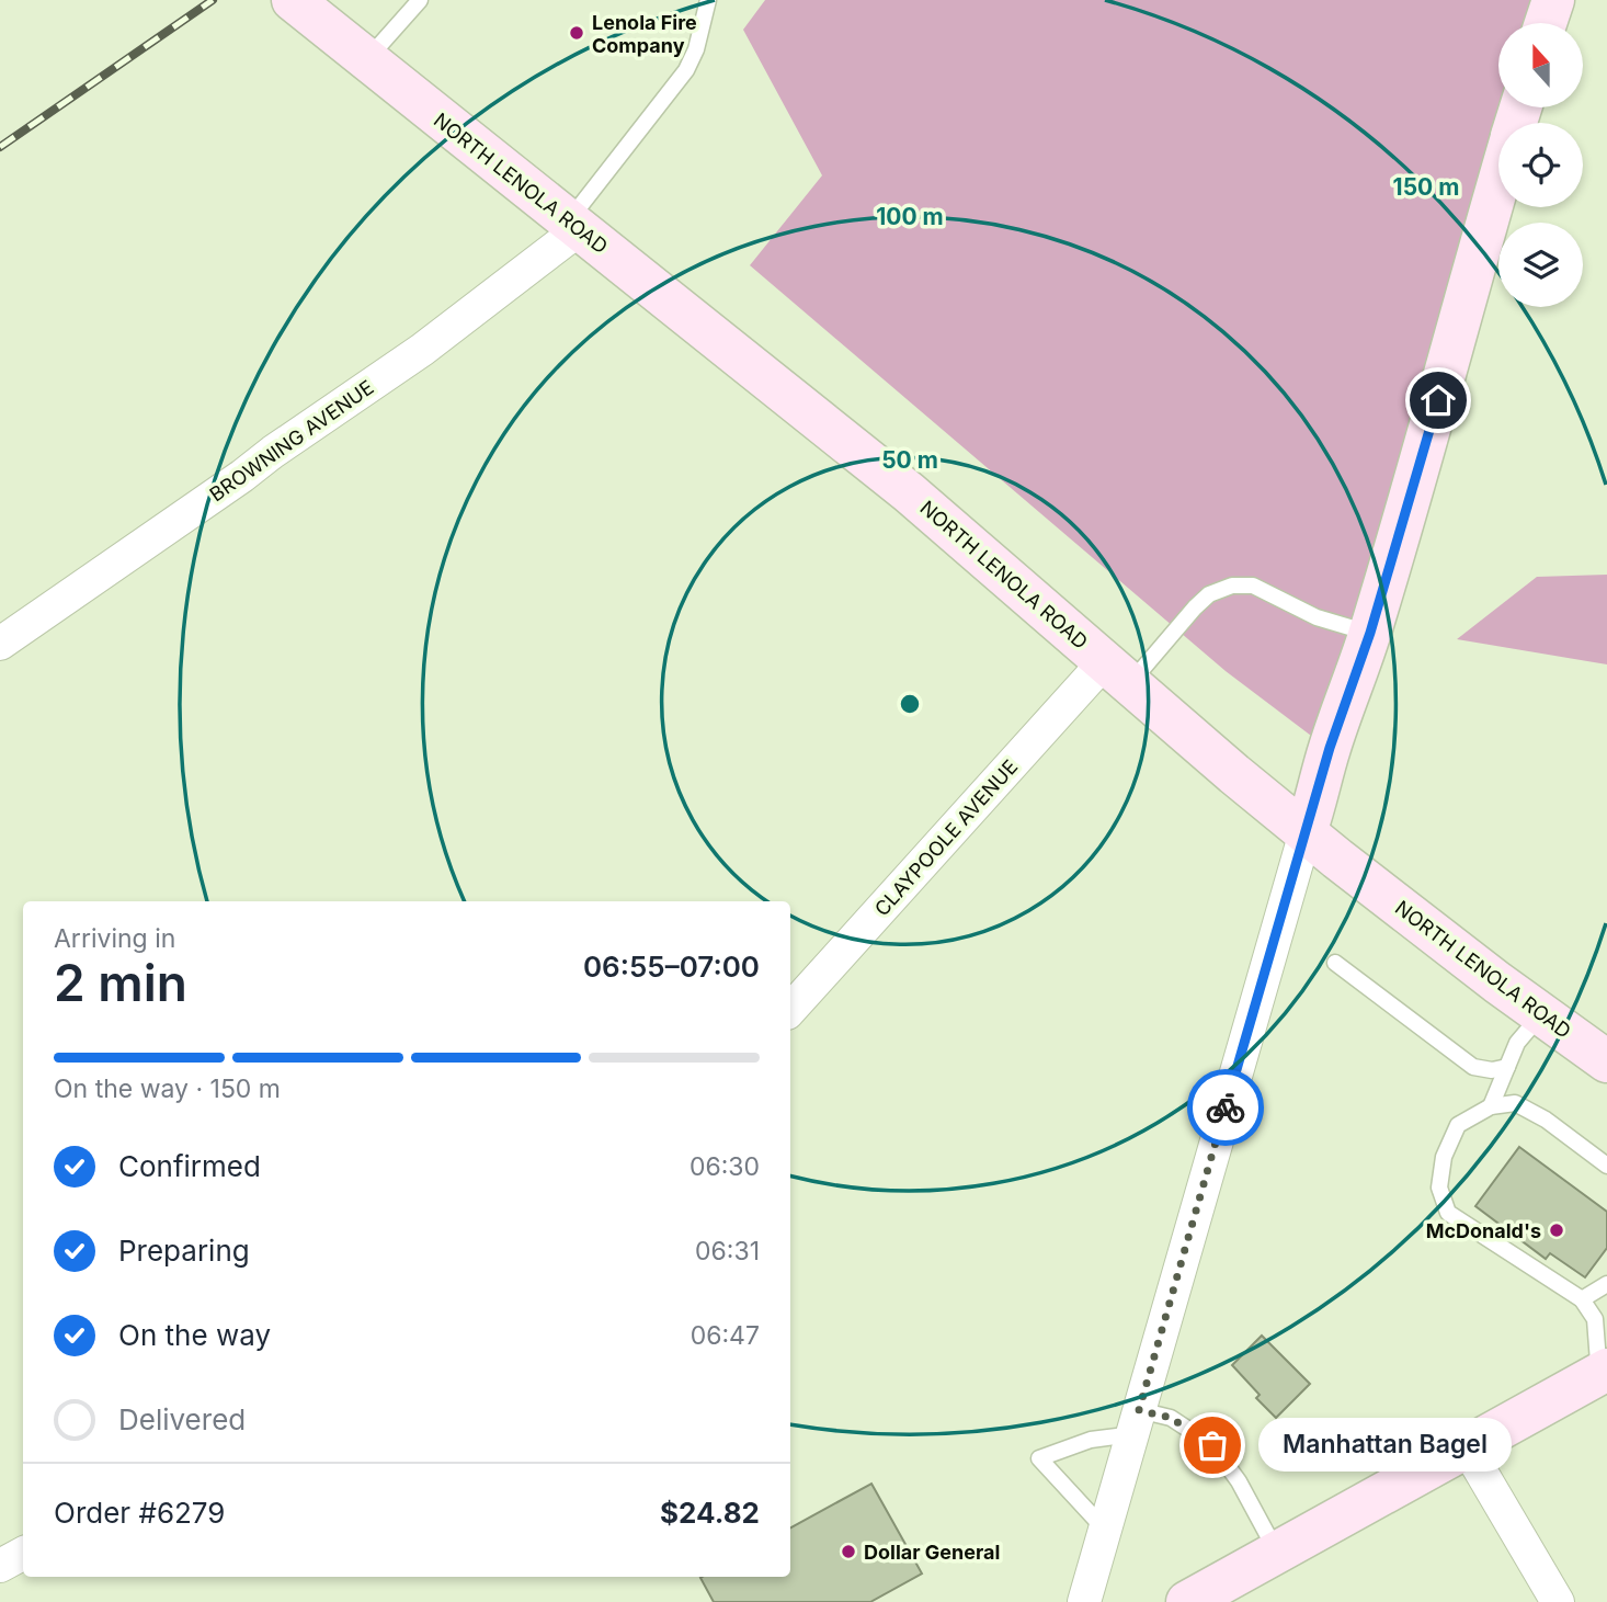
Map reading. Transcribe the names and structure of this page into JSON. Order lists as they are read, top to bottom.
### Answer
{
  "streets": {
    "main road": ["NORTH LENOLA ROAD"],
    "street": ["BROWNING AVENUE", "CLAYPOOLE AVENUE"]
  },
  "crossings": [
    ["NORTH LENOLA ROAD", "BROWNING AVENUE"],
    ["NORTH LENOLA ROAD", "CLAYPOOLE AVENUE"]
  ],
  "places": [
    "Lenola Fire Company",
    "McDonald's",
    "Manhattan Bagel",
    "Dollar General"
  ],
  "north": "top",
  "page": {
    "heading": ["2 min", "Arriving in", "06:55–07:00"],
    "panel": ["Order #6279", "$24.82"],
    "bar": "On the way · 150 m",
    "list": [
      ["Confirmed", "06:30"],
      ["Preparing", "06:31"],
      ["On the way", "06:47"],
      "Delivered"
    ],
    "bubble": "Manhattan Bagel"
  },
  "rings": ["150 m", "100 m", "50 m"]
}
